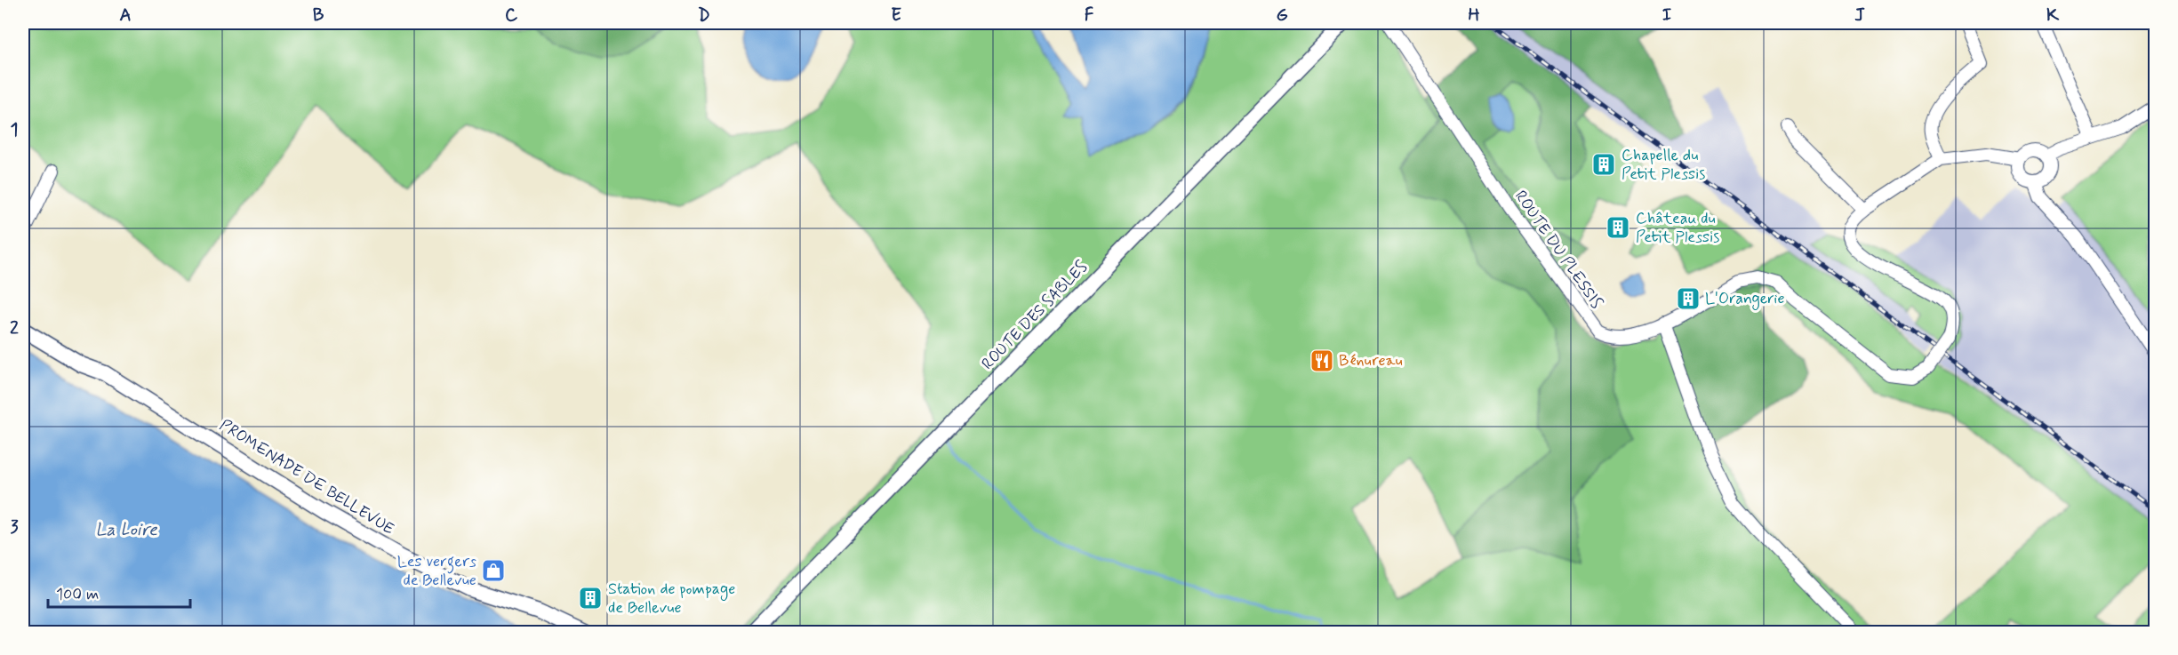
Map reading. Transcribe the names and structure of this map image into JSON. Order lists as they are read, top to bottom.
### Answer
{
  "streets": {
    "street": ["ROUTE DU PLESSIS", "ROUTE DES SABLES", "PROMENADE DE BELLEVUE"]
  },
  "water": ["La Loire"],
  "places": {
    "building": [
      "Chapelle du Petit Plessis",
      "Château du Petit Plessis",
      "L'Orangerie",
      "Station de pompage de Bellevue"
    ],
    "restaurant": ["Bénureau"],
    "shop": ["Les vergers de Bellevue"]
  },
  "scale_bar": "100 m",
  "grid": {
    "columns": [
      "A",
      "B",
      "C",
      "D",
      "E",
      "F",
      "G",
      "H",
      "I",
      "J",
      "K"
    ],
    "rows": ["1", "2", "3"]
  }
}
